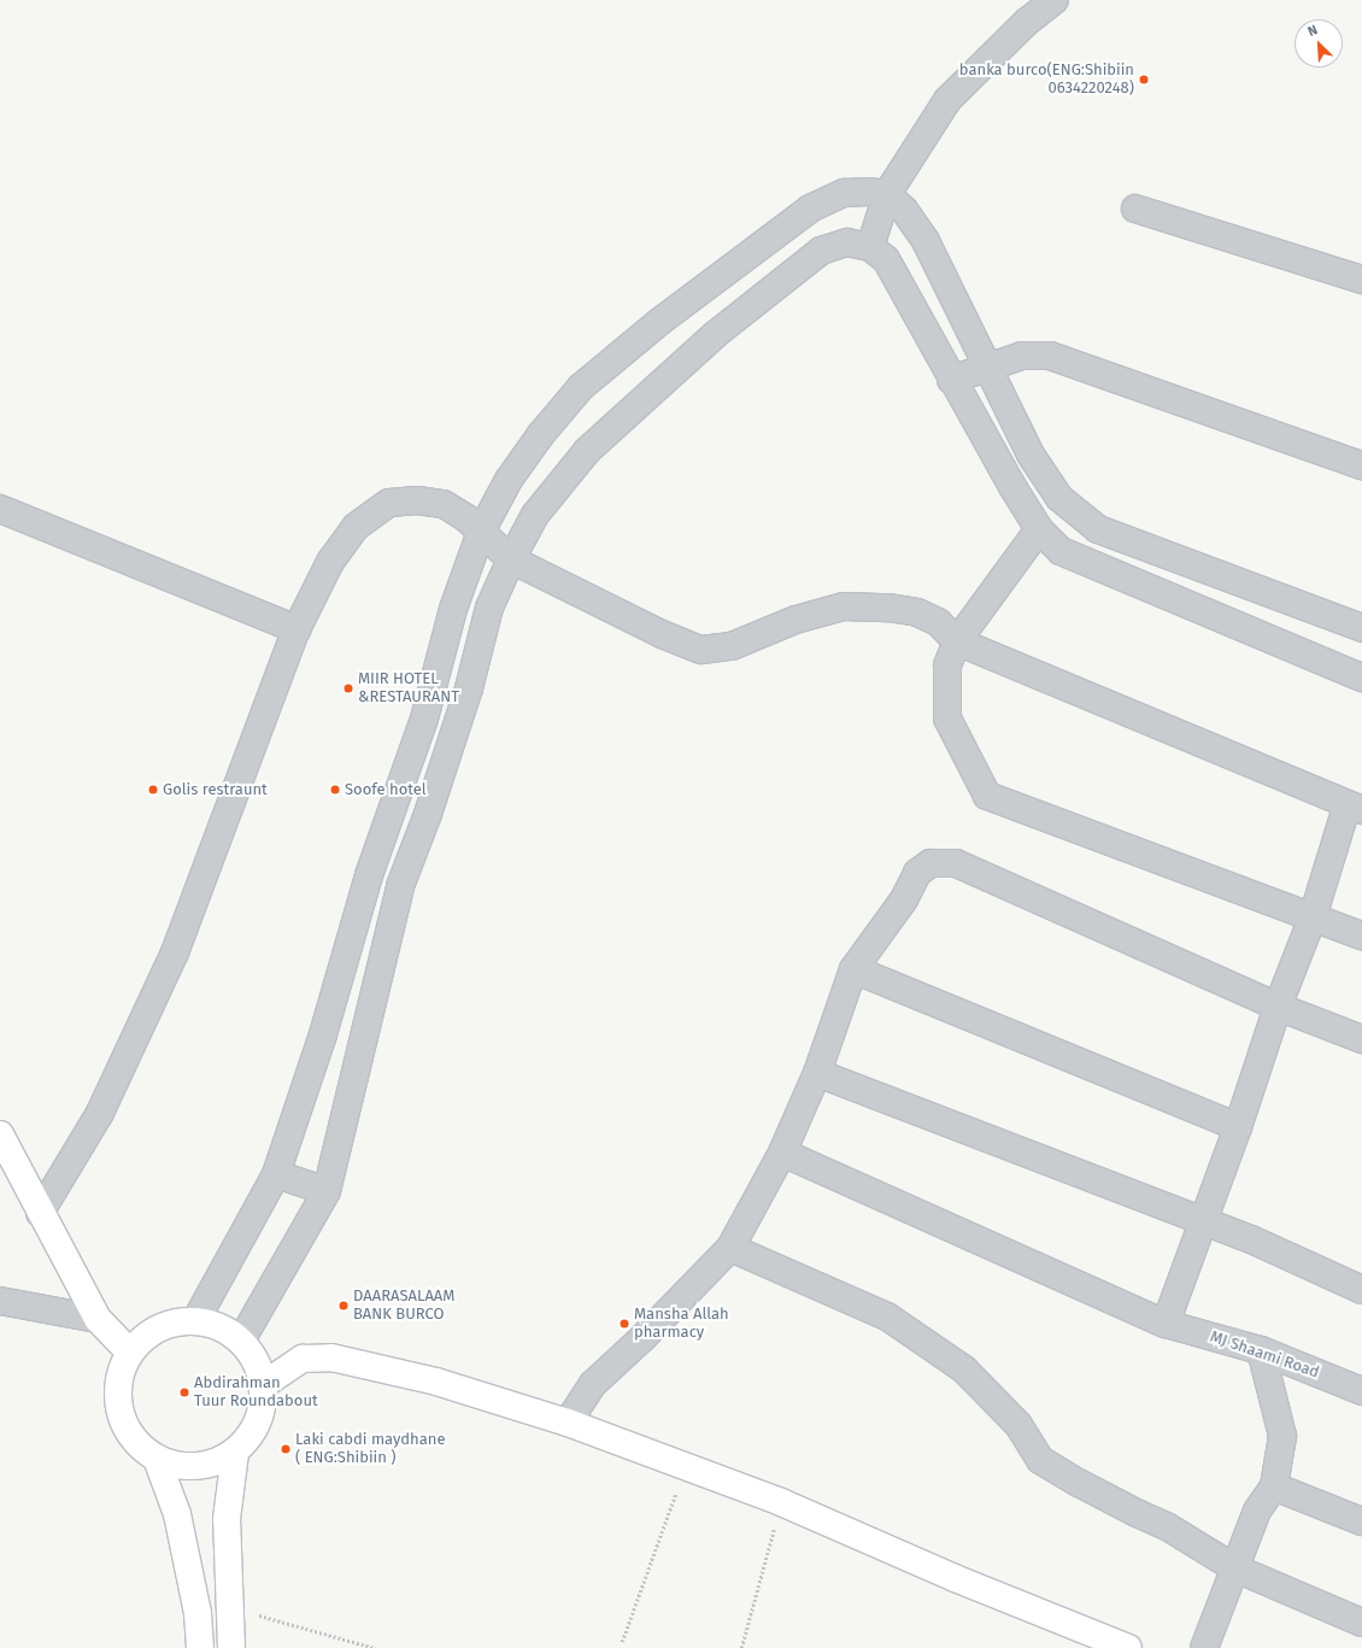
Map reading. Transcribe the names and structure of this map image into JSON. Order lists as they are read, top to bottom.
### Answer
{
  "streets": {
    "street": ["MJ Shaami Road"]
  },
  "places": [
    "banka burco(ENG:Shibiin 0634220248)",
    "MIIR HOTEL &RESTAURANT",
    "Golis restraunt",
    "Soofe hotel",
    "DAARASALAAM BANK BURCO",
    "Mansha Allah pharmacy",
    "Abdirahman Tuur Roundabout",
    "Laki cabdi maydhane ( ENG:Shibiin )"
  ],
  "north": "top left"
}
